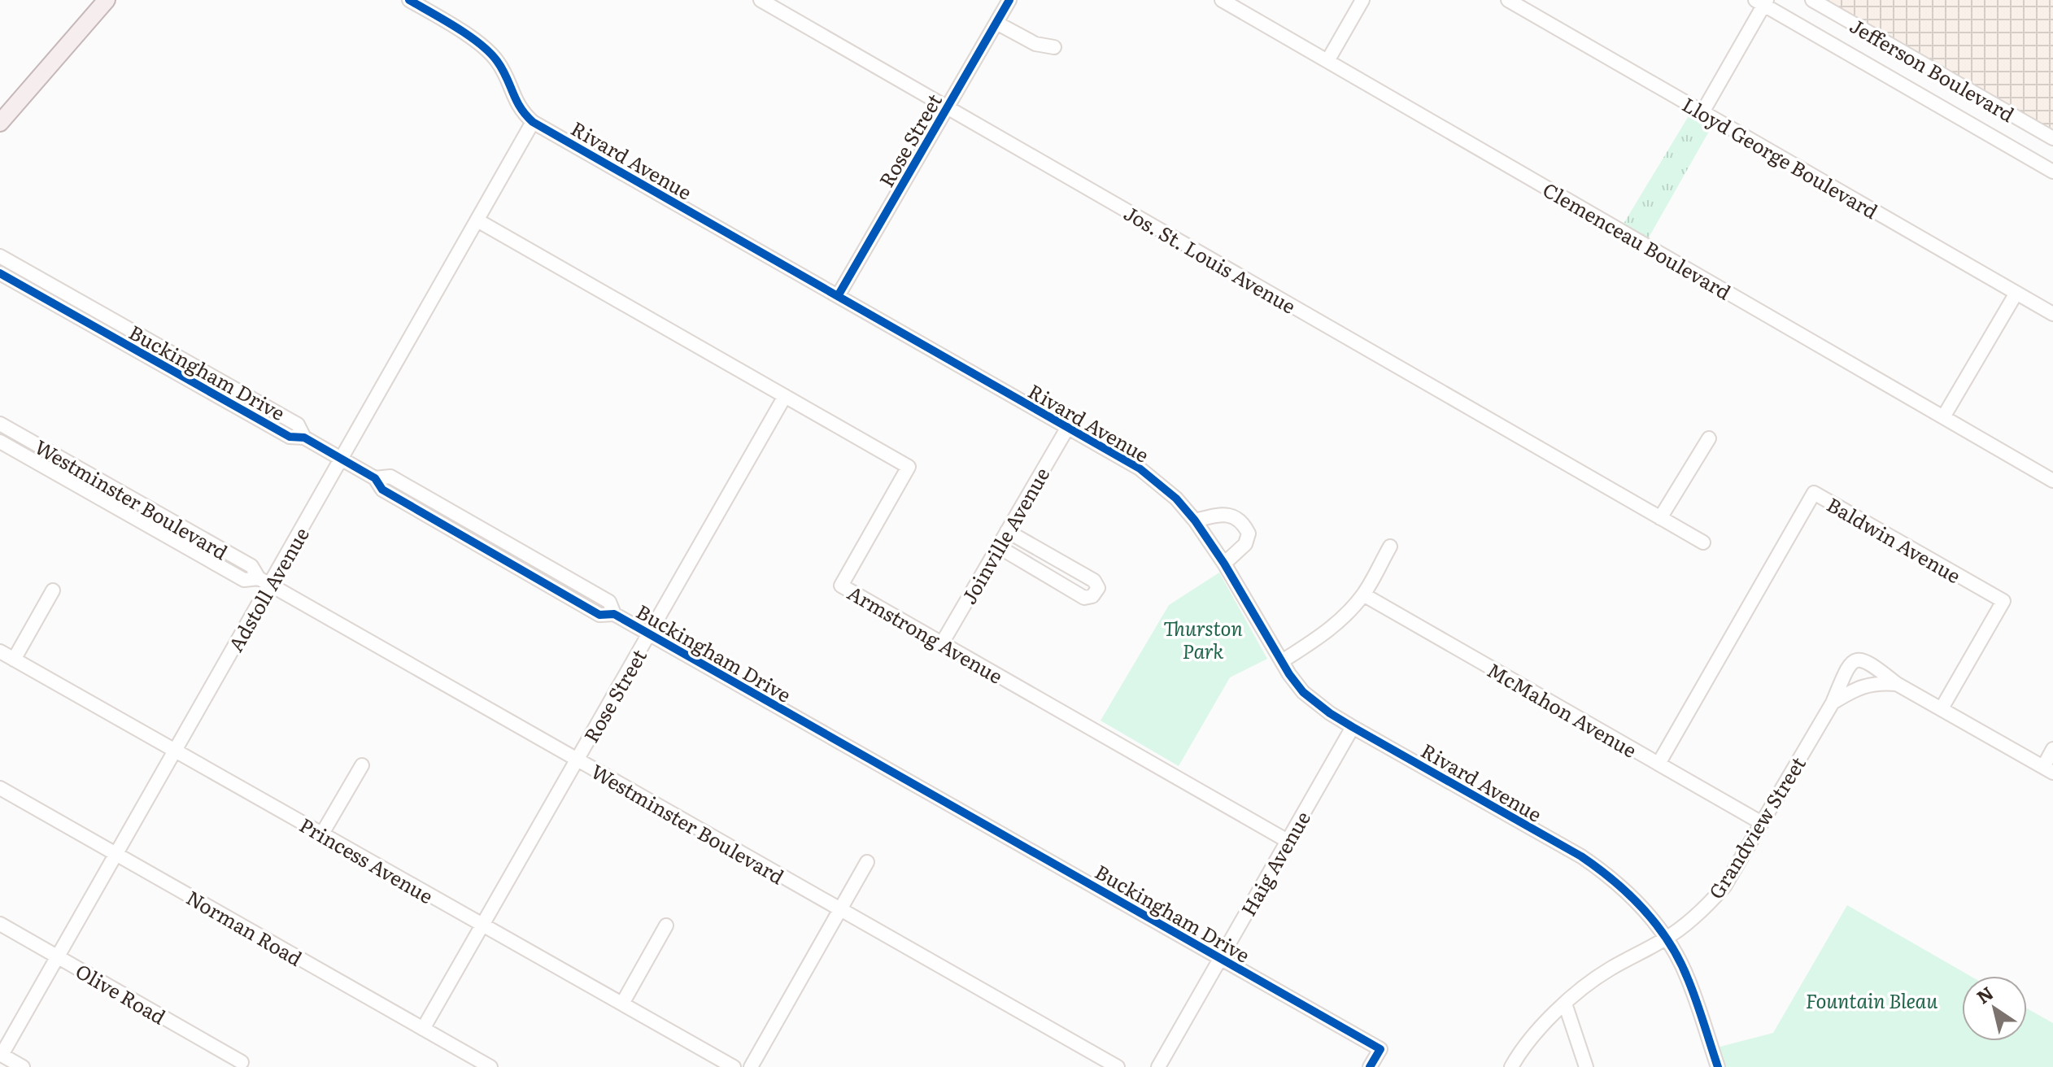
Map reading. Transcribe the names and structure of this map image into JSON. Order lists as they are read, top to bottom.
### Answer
{
  "streets": {
    "street": [
      "Jefferson Boulevard",
      "Rose Street",
      "Lloyd George Boulevard",
      "Rivard Avenue",
      "Clemenceau Boulevard",
      "Jos. St. Louis Avenue",
      "Buckingham Drive",
      "Westminster Boulevard",
      "Joinville Avenue",
      "Baldwin Avenue",
      "Adstoll Avenue",
      "Armstrong Avenue",
      "McMahon Avenue",
      "Grandview Street",
      "Princess Avenue",
      "Haig Avenue",
      "Norman Road",
      "Olive Road"
    ]
  },
  "crossings": [
    ["Rose Street", "Rivard Avenue"],
    ["Rose Street", "Jos. St. Louis Avenue"],
    ["Rose Street", "Buckingham Drive"],
    ["Rose Street", "Westminster Boulevard"],
    ["Rose Street", "Armstrong Avenue"],
    ["Rose Street", "Princess Avenue"],
    ["Rose Street", "Norman Road"],
    ["Rivard Avenue", "Joinville Avenue"],
    ["Rivard Avenue", "Adstoll Avenue"],
    ["Rivard Avenue", "Grandview Street"],
    ["Rivard Avenue", "Haig Avenue"],
    ["Buckingham Drive", "Adstoll Avenue"],
    ["Buckingham Drive", "Haig Avenue"],
    ["Westminster Boulevard", "Adstoll Avenue"],
    ["Joinville Avenue", "Armstrong Avenue"],
    ["Baldwin Avenue", "McMahon Avenue"],
    ["Baldwin Avenue", "Grandview Street"],
    ["Adstoll Avenue", "Armstrong Avenue"],
    ["Adstoll Avenue", "Princess Avenue"],
    ["Adstoll Avenue", "Norman Road"],
    ["Adstoll Avenue", "Olive Road"],
    ["Armstrong Avenue", "Haig Avenue"],
    ["McMahon Avenue", "Grandview Street"]
  ],
  "parks": ["Thurston Park", "Fountain Bleau"],
  "north": "top left"
}
